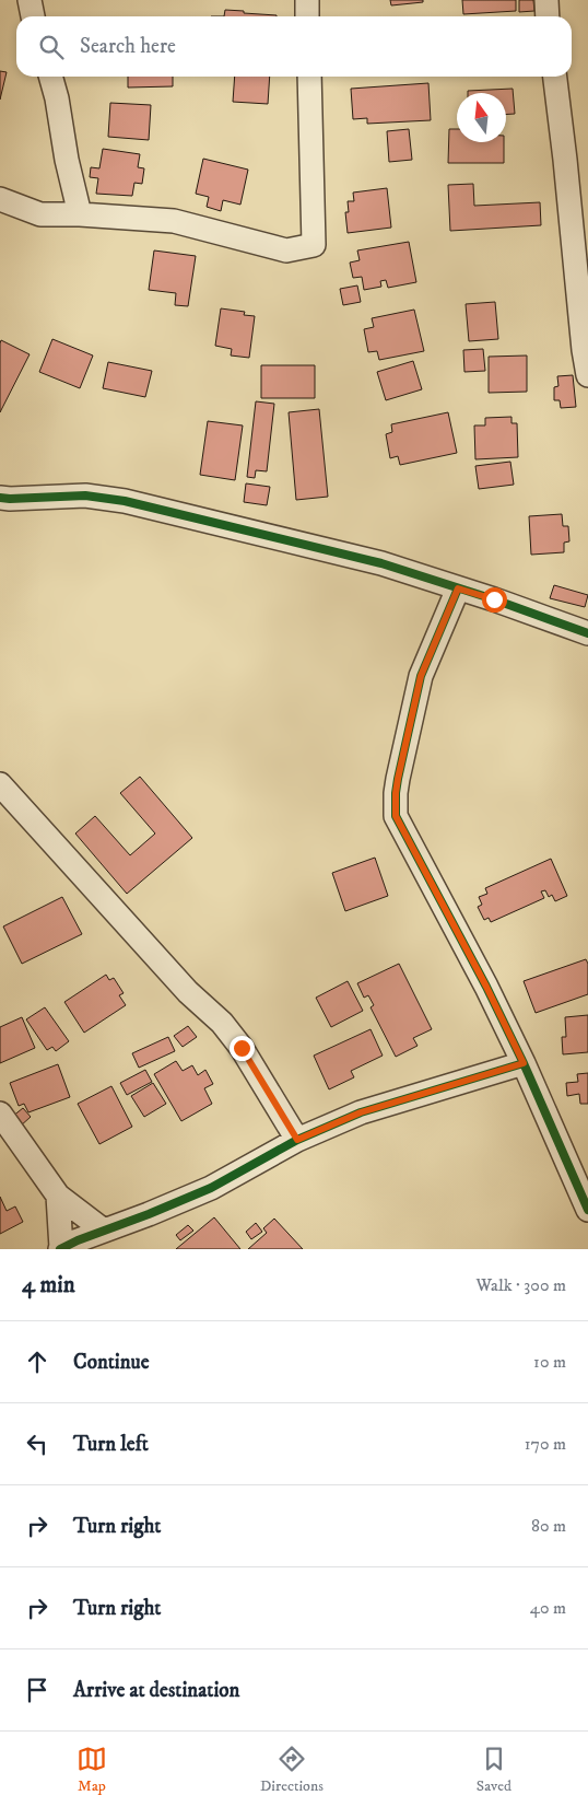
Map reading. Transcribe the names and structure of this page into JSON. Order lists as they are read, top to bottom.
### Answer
{
  "north": "top",
  "page": {
    "search": "Search here",
    "heading": ["4 min", "Walk · 300 m"],
    "list": [
      ["Continue", "10 m"],
      ["Turn left", "170 m"],
      ["Turn right", "80 m"],
      ["Turn right", "40 m"],
      "Arrive at destination"
    ],
    "nav": ["Map", "Directions", "Saved"]
  }
}
